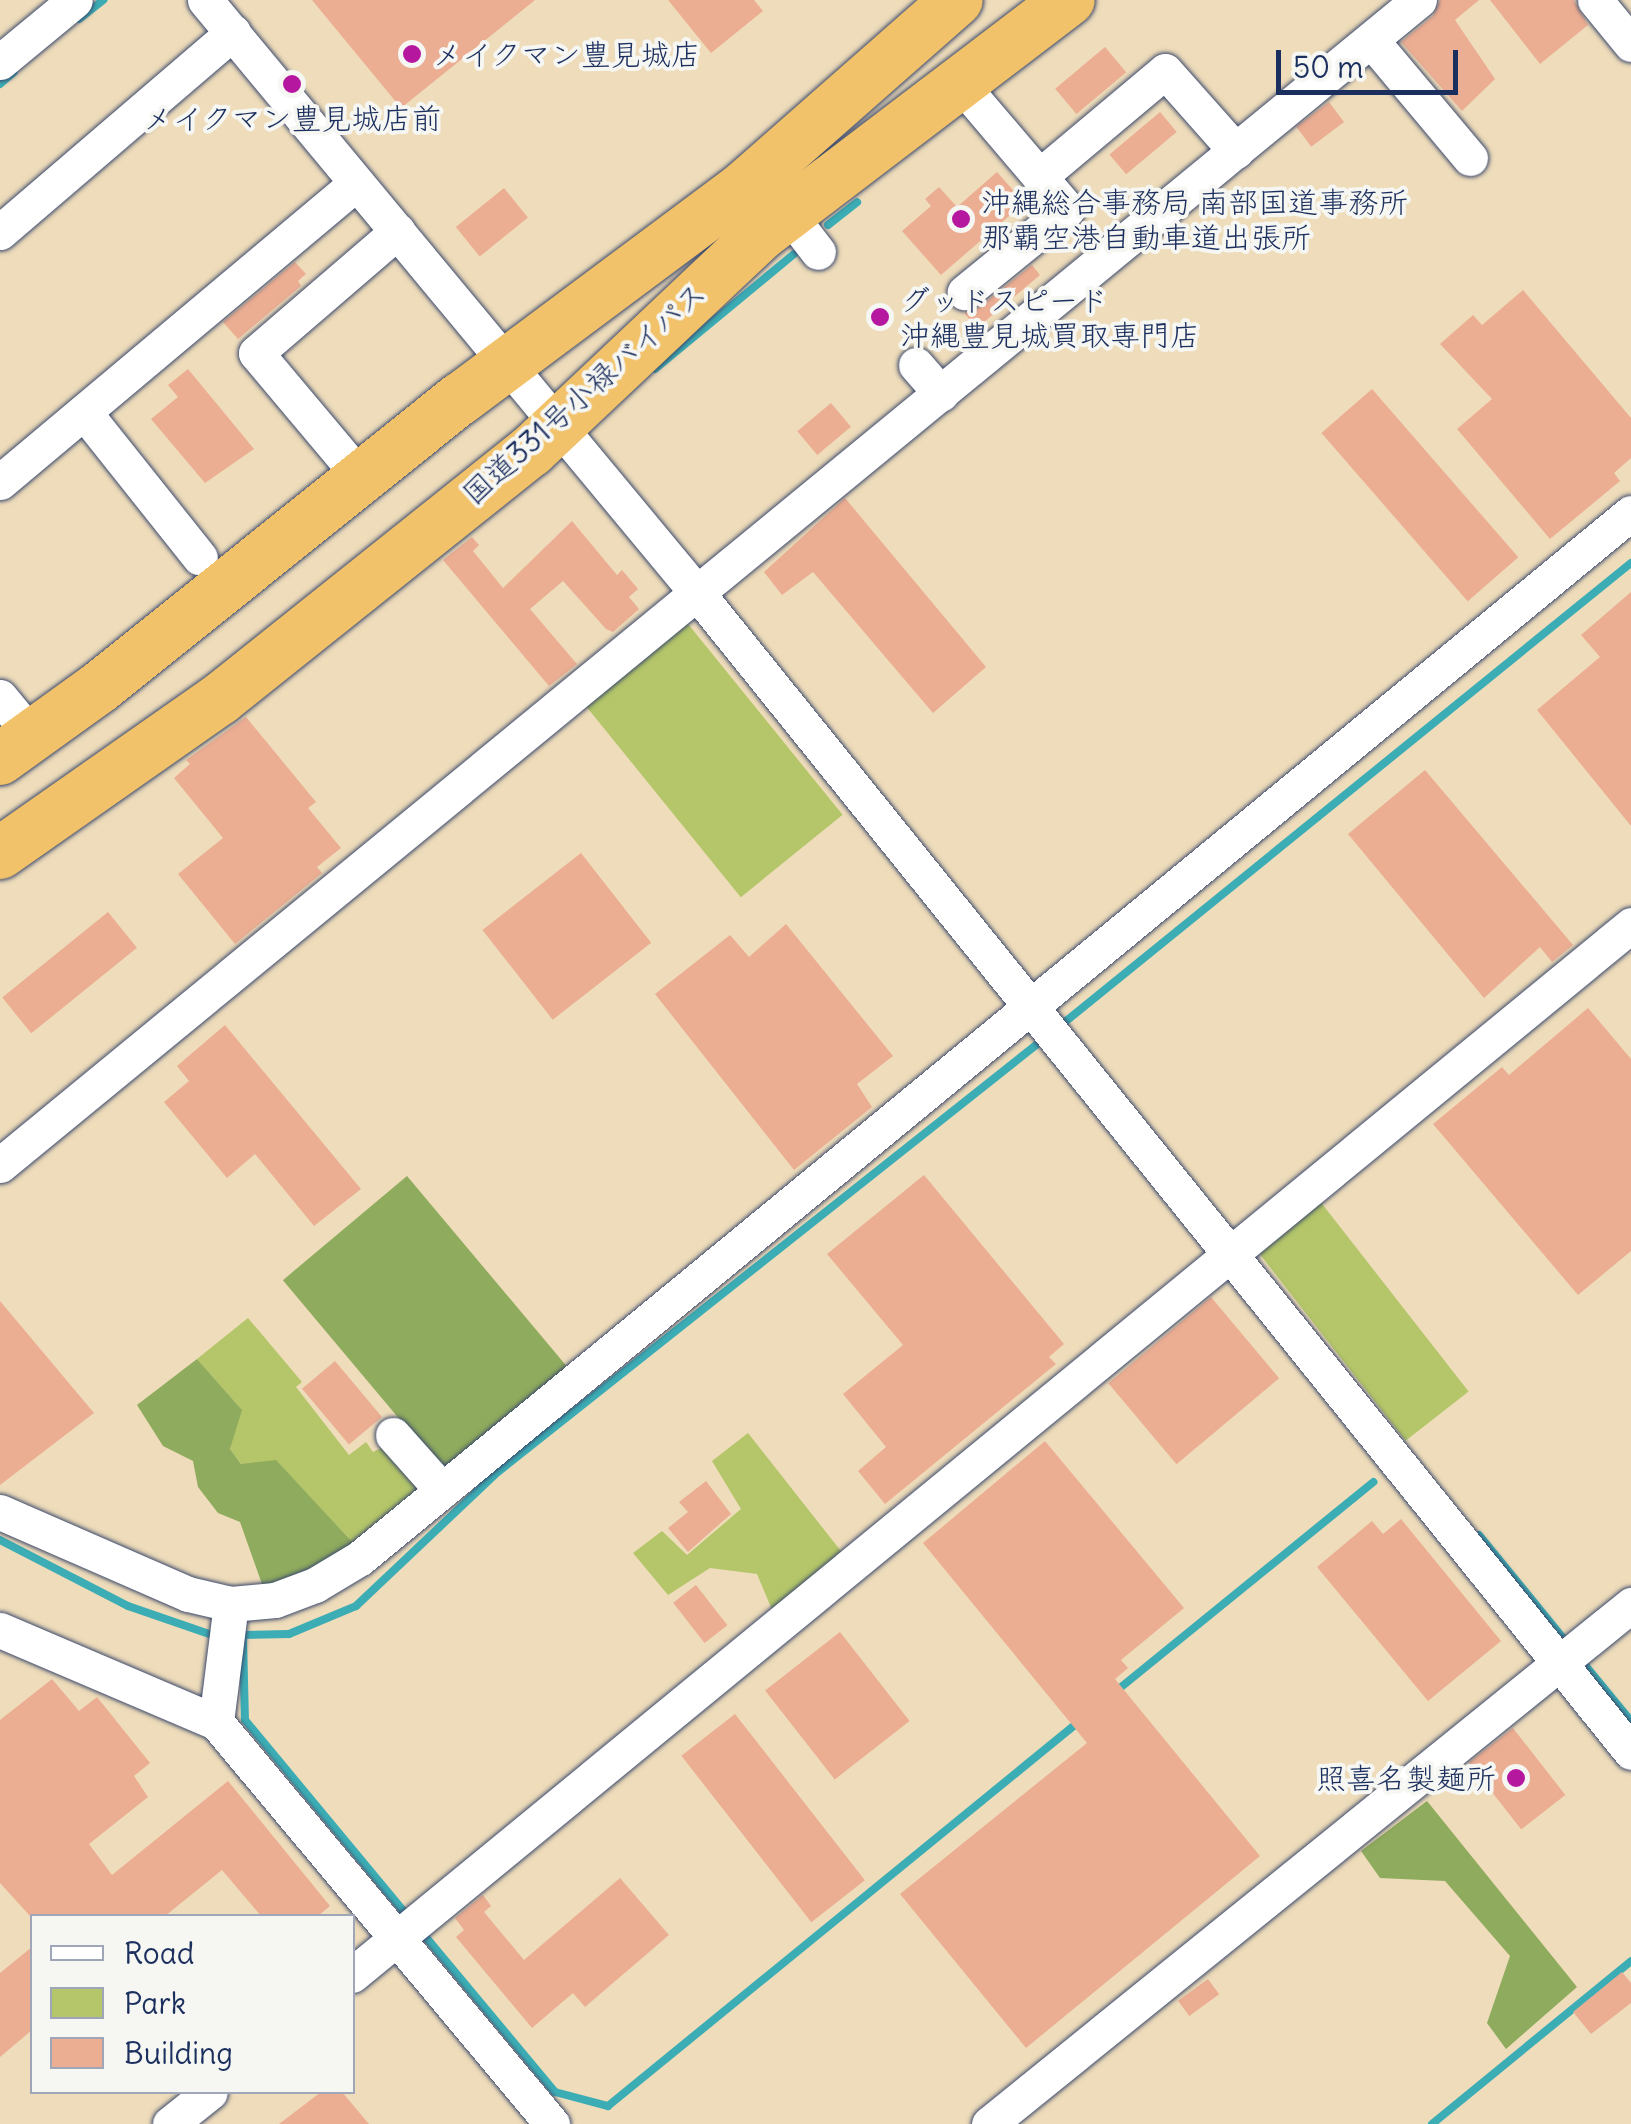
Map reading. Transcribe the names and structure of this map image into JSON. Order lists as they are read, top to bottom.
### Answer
{
  "streets": {
    "highway": ["国道331号小禄バイパス"]
  },
  "places": [
    "メイクマン豊見城店",
    "メイクマン豊見城店前",
    "沖縄総合事務局 南部国道事務所 那覇空港自動車道出張所",
    "グッドスピード 沖縄豊見城買取専門店",
    "照喜名製麺所"
  ],
  "legend": ["Road", "Park", "Building"],
  "scale_bar": "50 m"
}
